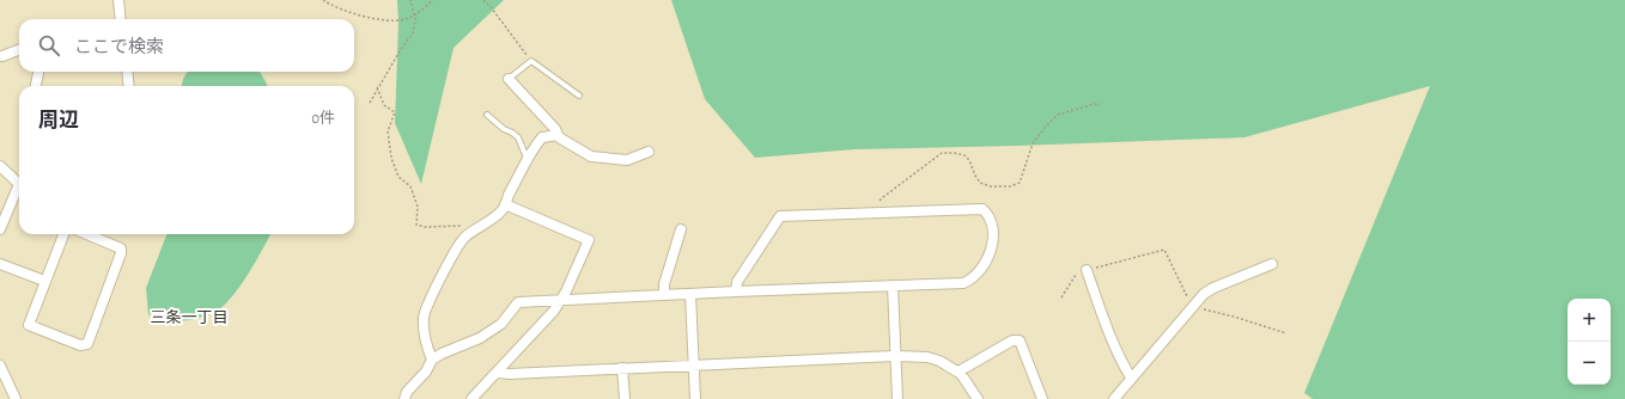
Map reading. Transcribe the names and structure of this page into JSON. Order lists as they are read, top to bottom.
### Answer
{
  "districts": ["三条一丁目"],
  "page": {
    "search": "ここで検索",
    "heading": ["周辺", "0件"],
    "map_buttons": ["+", "−"]
  }
}
